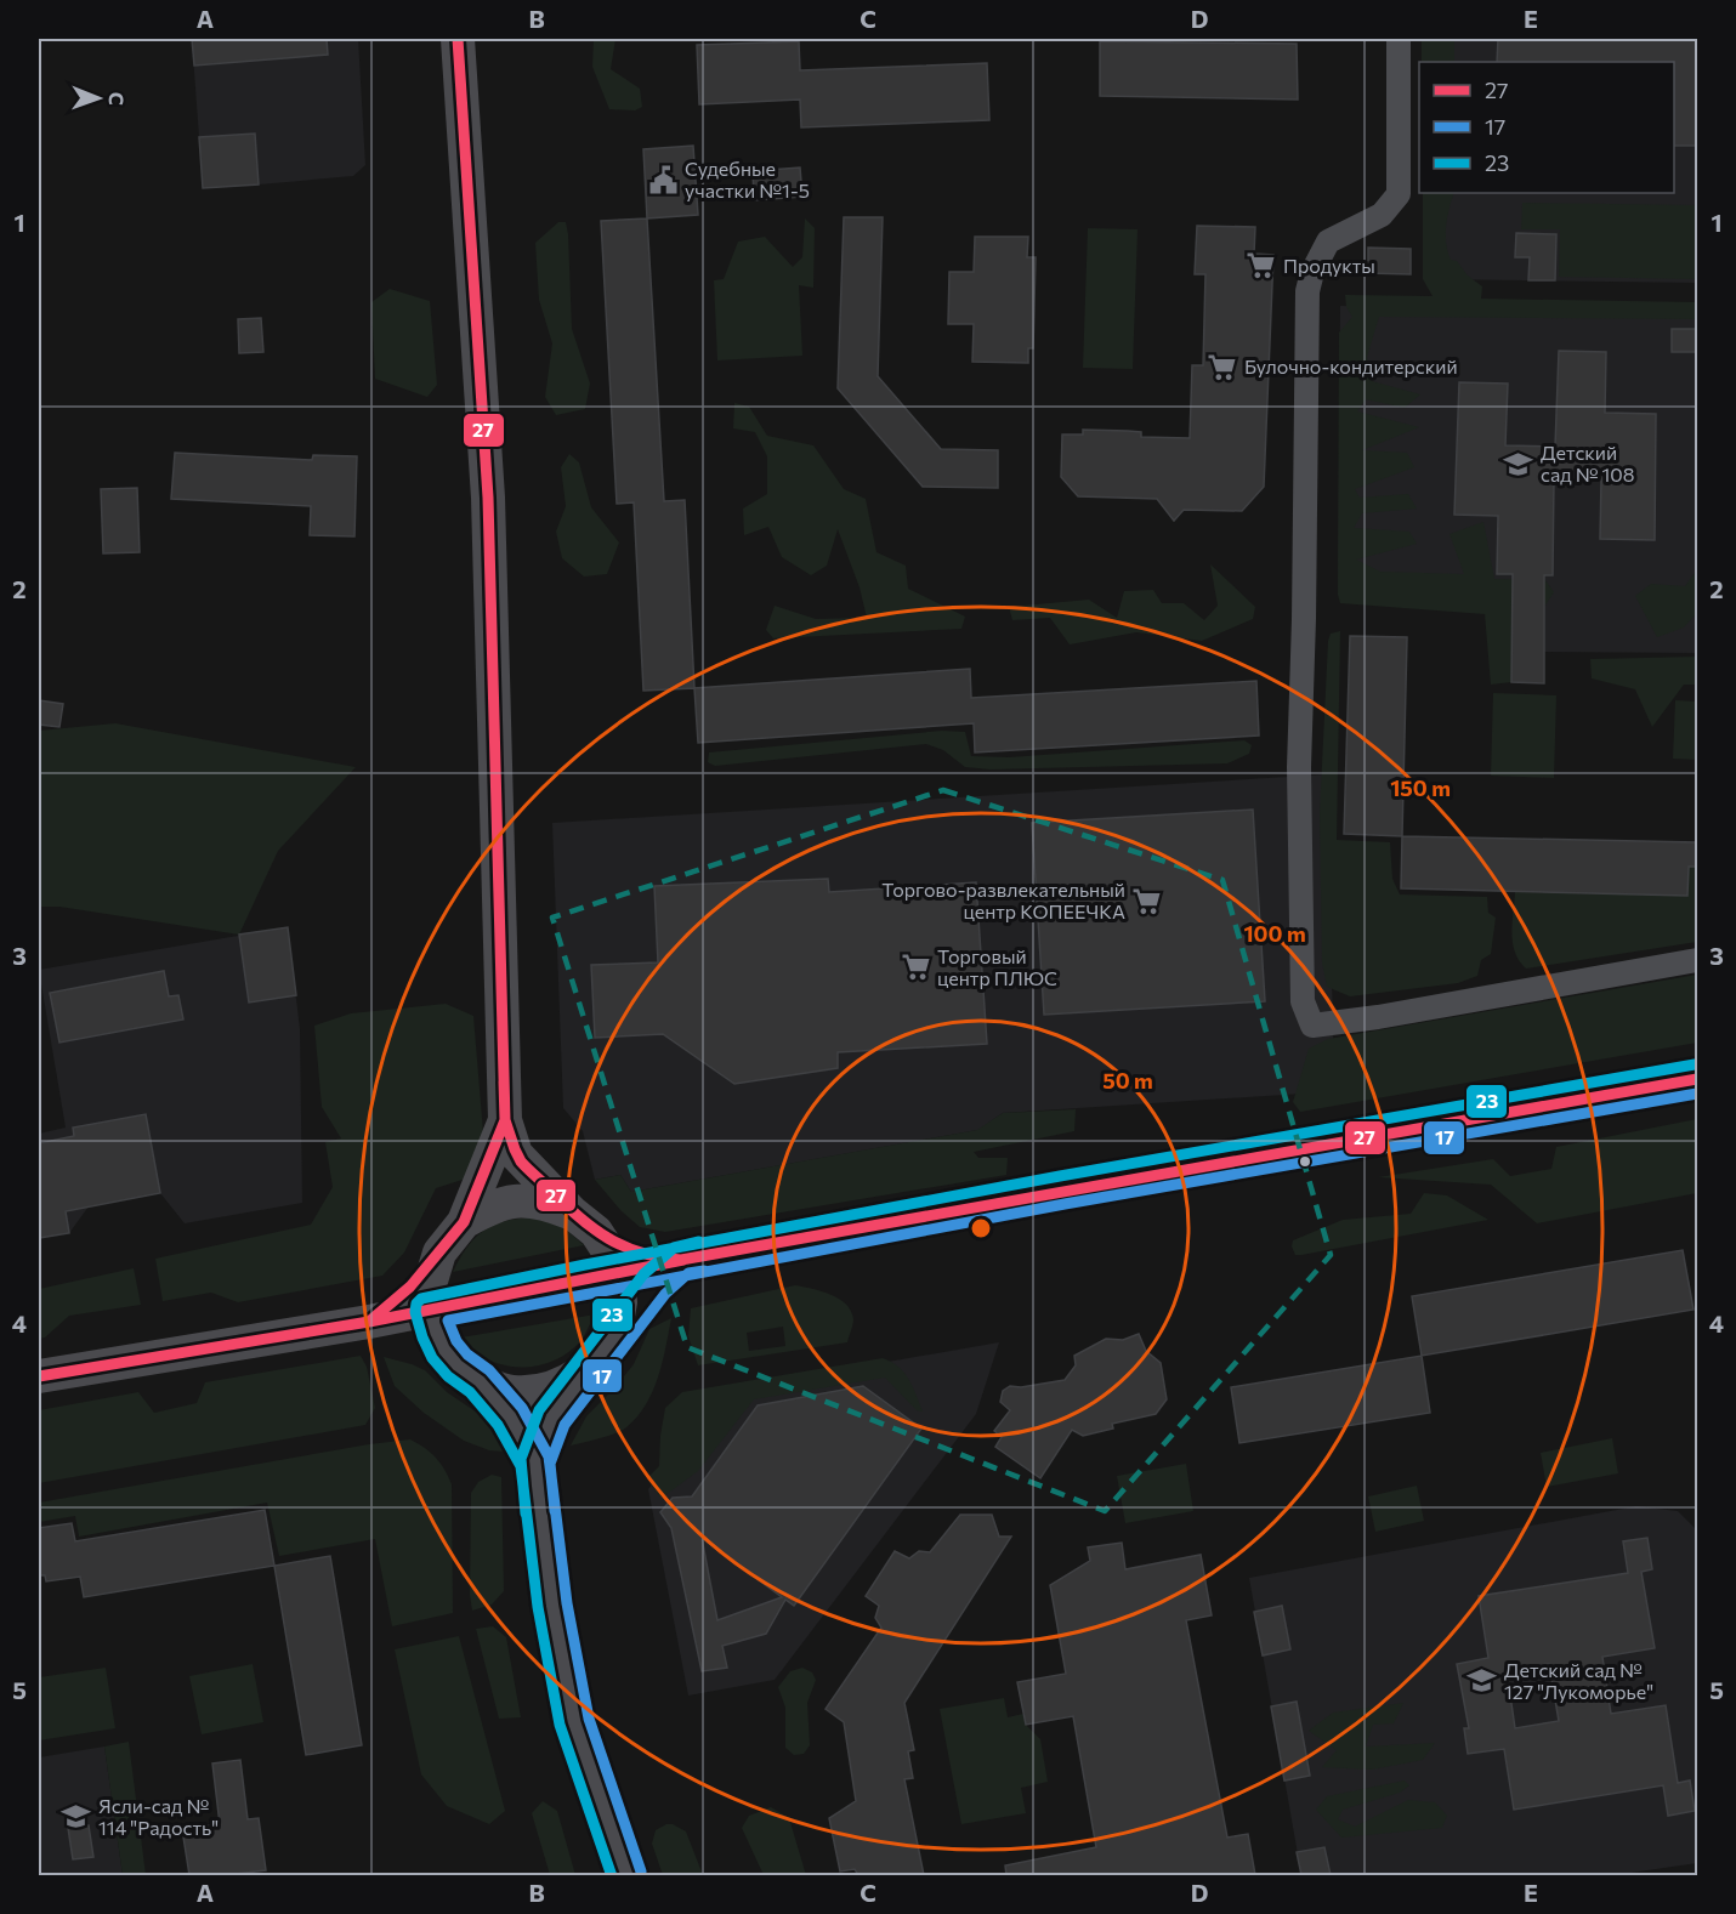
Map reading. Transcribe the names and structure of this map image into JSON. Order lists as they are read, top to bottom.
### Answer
{
  "places": {
    "public building": ["Судебные участки №1-5"],
    "supermarket": [
      "Продукты",
      "Булочно-кондитерский",
      "Торгово-развлекательный центр КОПЕЕЧКА",
      "Торговый центр ПЛЮС"
    ],
    "school or university": ["Детский сад № 108", "Детский сад № 127 \"Лукоморье\"", "Ясли-сад № 114 \"Радость\""]
  },
  "lines": ["transit line 27", "transit line 23", "transit line 17"],
  "legend": ["27", "17", "23"],
  "north": "right",
  "grid": {
    "columns": [
      "A",
      "B",
      "C",
      "D",
      "E"
    ],
    "rows": [
      "1",
      "2",
      "3",
      "4",
      "5"
    ]
  },
  "rings": ["150 m", "100 m", "50 m"]
}
